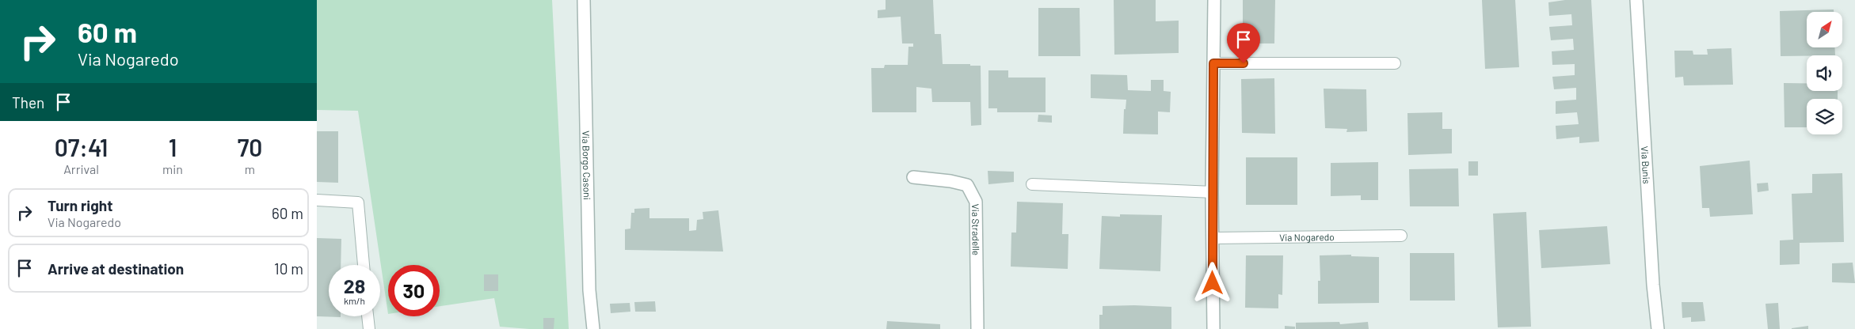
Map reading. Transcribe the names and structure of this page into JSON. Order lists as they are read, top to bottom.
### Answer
{
  "streets": {
    "street": ["Via Borgo Casoni", "Via Bunis", "Via Stradelle"],
    "lane": ["Via Nogaredo"]
  },
  "north": "top right",
  "page": {
    "turn": ["60 m", "Via Nogaredo"],
    "then": "Then",
    "eta": [
      "07:41",
      "Arrival",
      "1",
      "min",
      "70",
      "m"
    ],
    "list": [
      {
        "name": "Turn right",
        "note": "Via Nogaredo",
        "value": "60 m"
      },
      {
        "name": "Arrive at destination",
        "value": "10 m"
      }
    ],
    "speed": "28 km/h",
    "limit": "30"
  }
}
